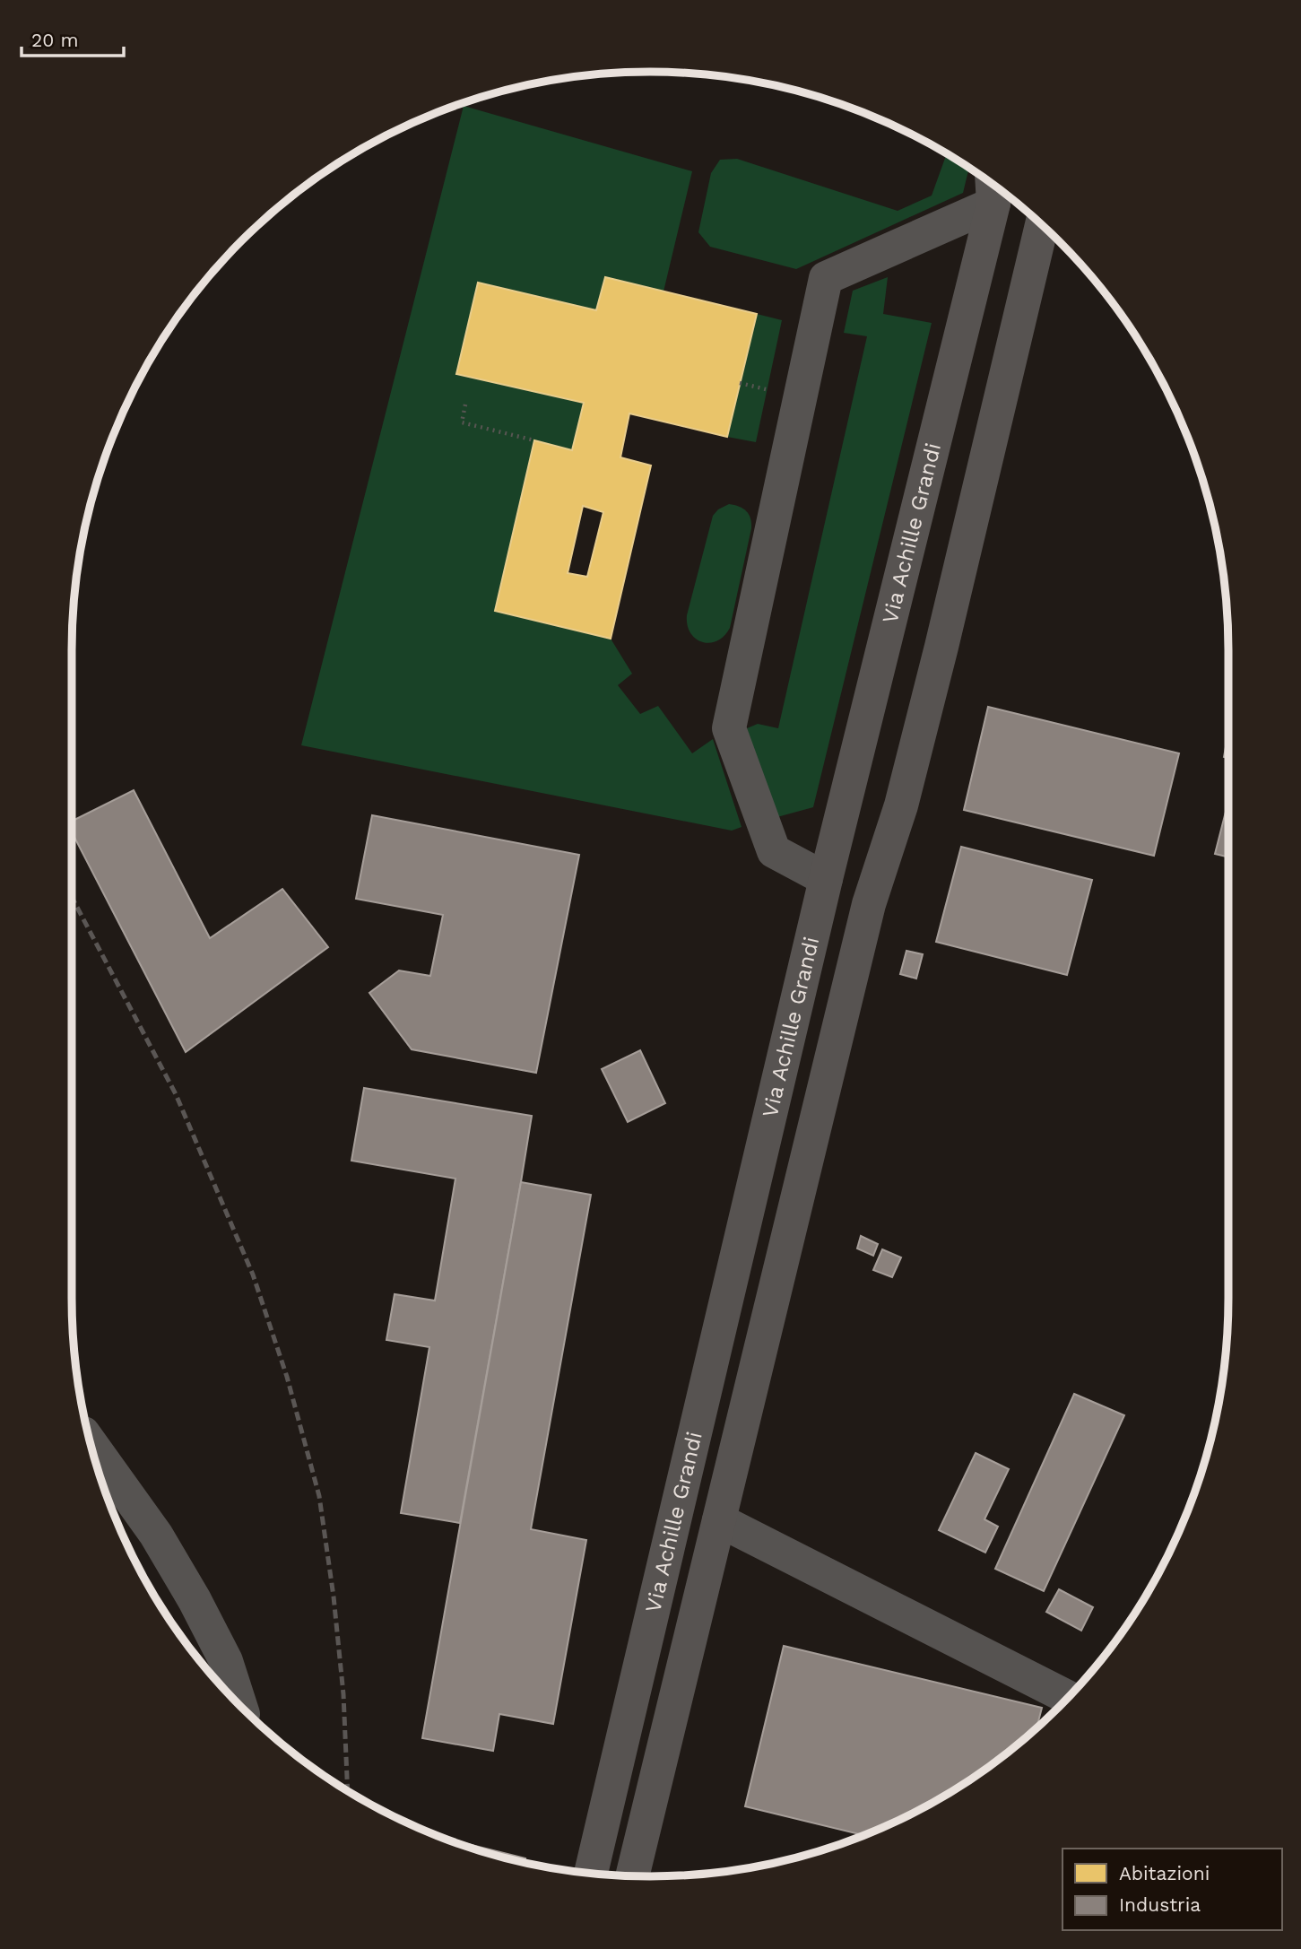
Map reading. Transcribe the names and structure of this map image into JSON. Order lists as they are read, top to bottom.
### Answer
{
  "streets": {
    "main road": ["Via Achille Grandi"]
  },
  "legend": ["Abitazioni", "Industria"],
  "scale_bar": "20 m"
}
